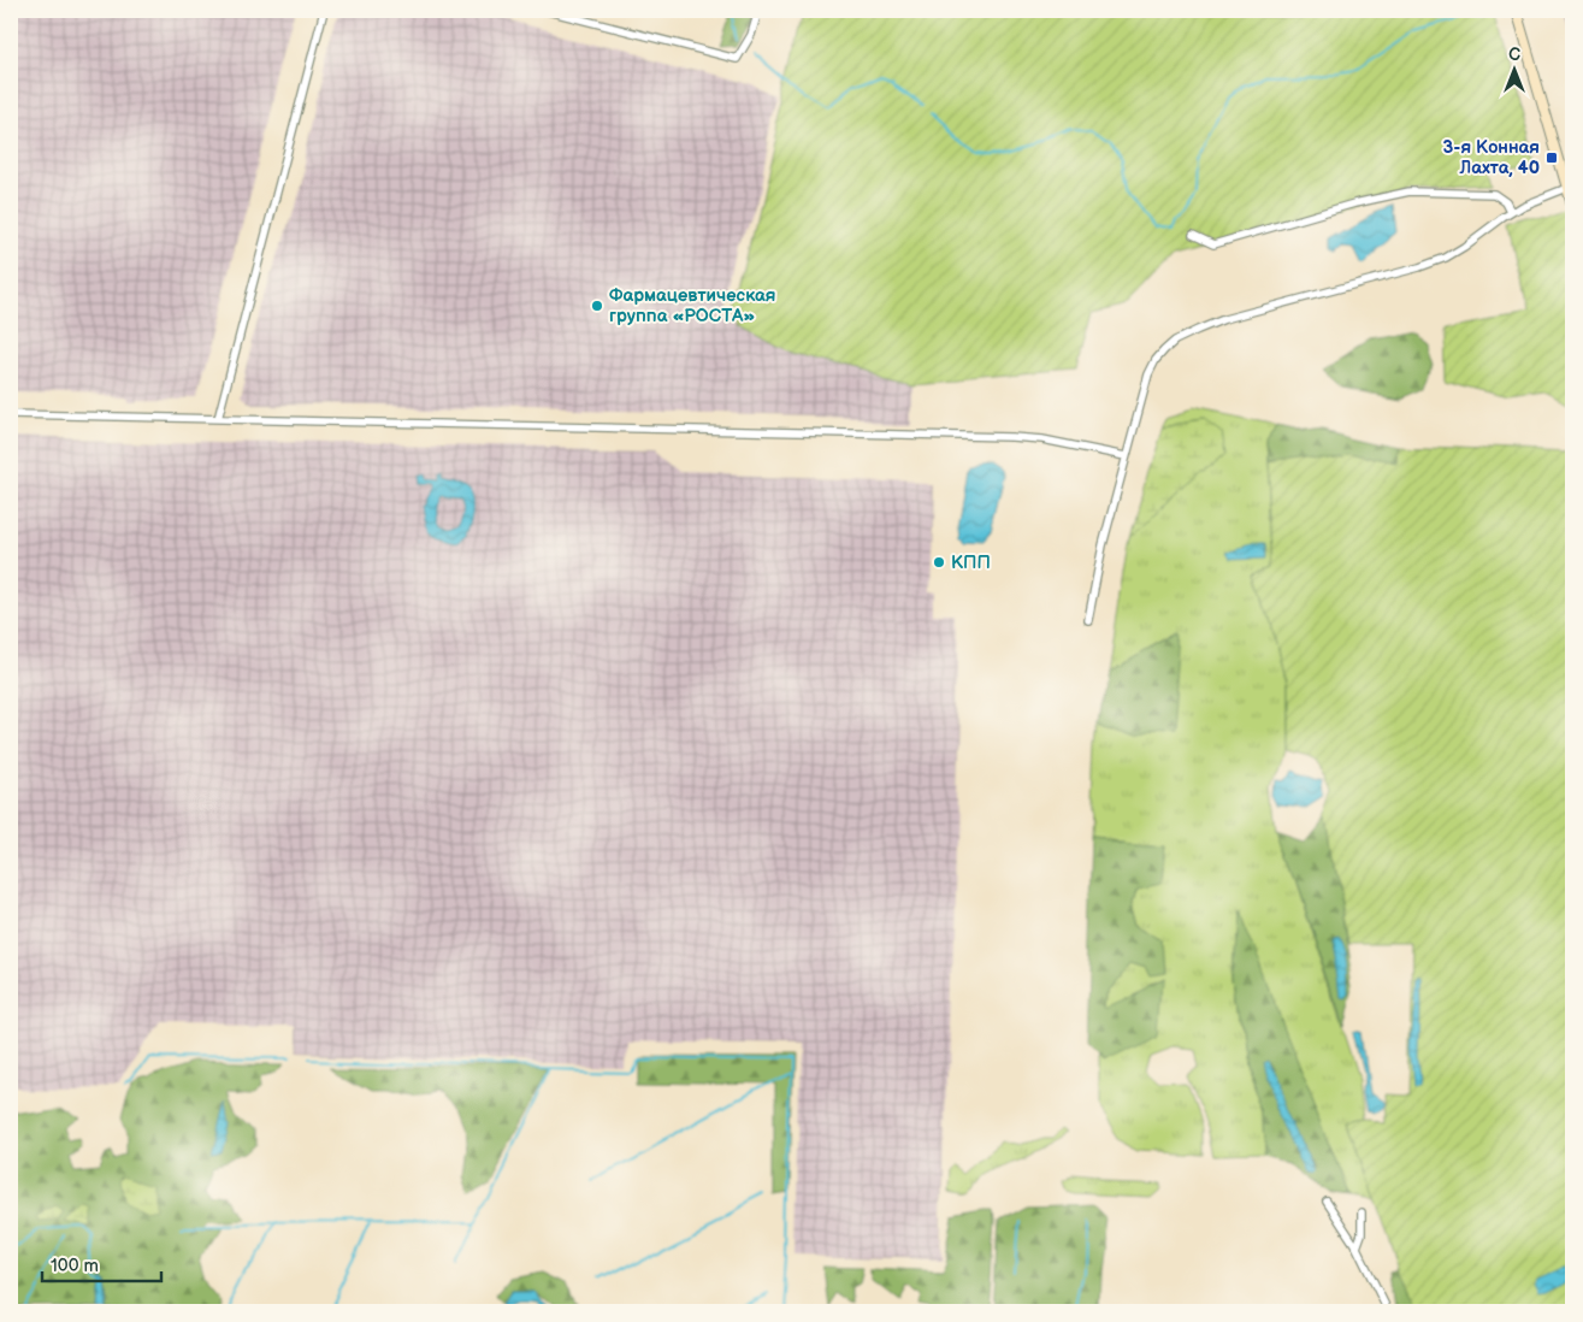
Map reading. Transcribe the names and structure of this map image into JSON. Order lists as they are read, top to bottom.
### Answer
{
  "places": {
    "transit": ["3-я Конная Лахта, 40"],
    "other": ["Фармацевтическая группа «РОСТА»", "КПП"]
  },
  "scale_bar": "100 m",
  "north": "top"
}
